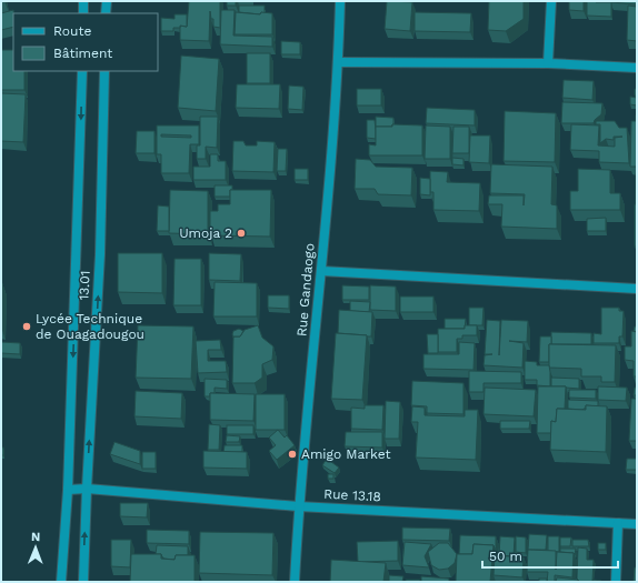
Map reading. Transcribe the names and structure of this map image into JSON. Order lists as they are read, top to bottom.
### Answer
{
  "streets": {
    "street": ["13.01", "Rue Gandaogo", "Rue 13.18"]
  },
  "crossings": [
    ["13.01", "Rue 13.18"],
    ["Rue Gandaogo", "Rue 13.18"]
  ],
  "places": ["Umoja 2", "Lycée Technique de Ouagadougou", "Amigo Market"],
  "legend": ["Route", "Bâtiment"],
  "scale_bar": "50 m",
  "north": "top"
}
